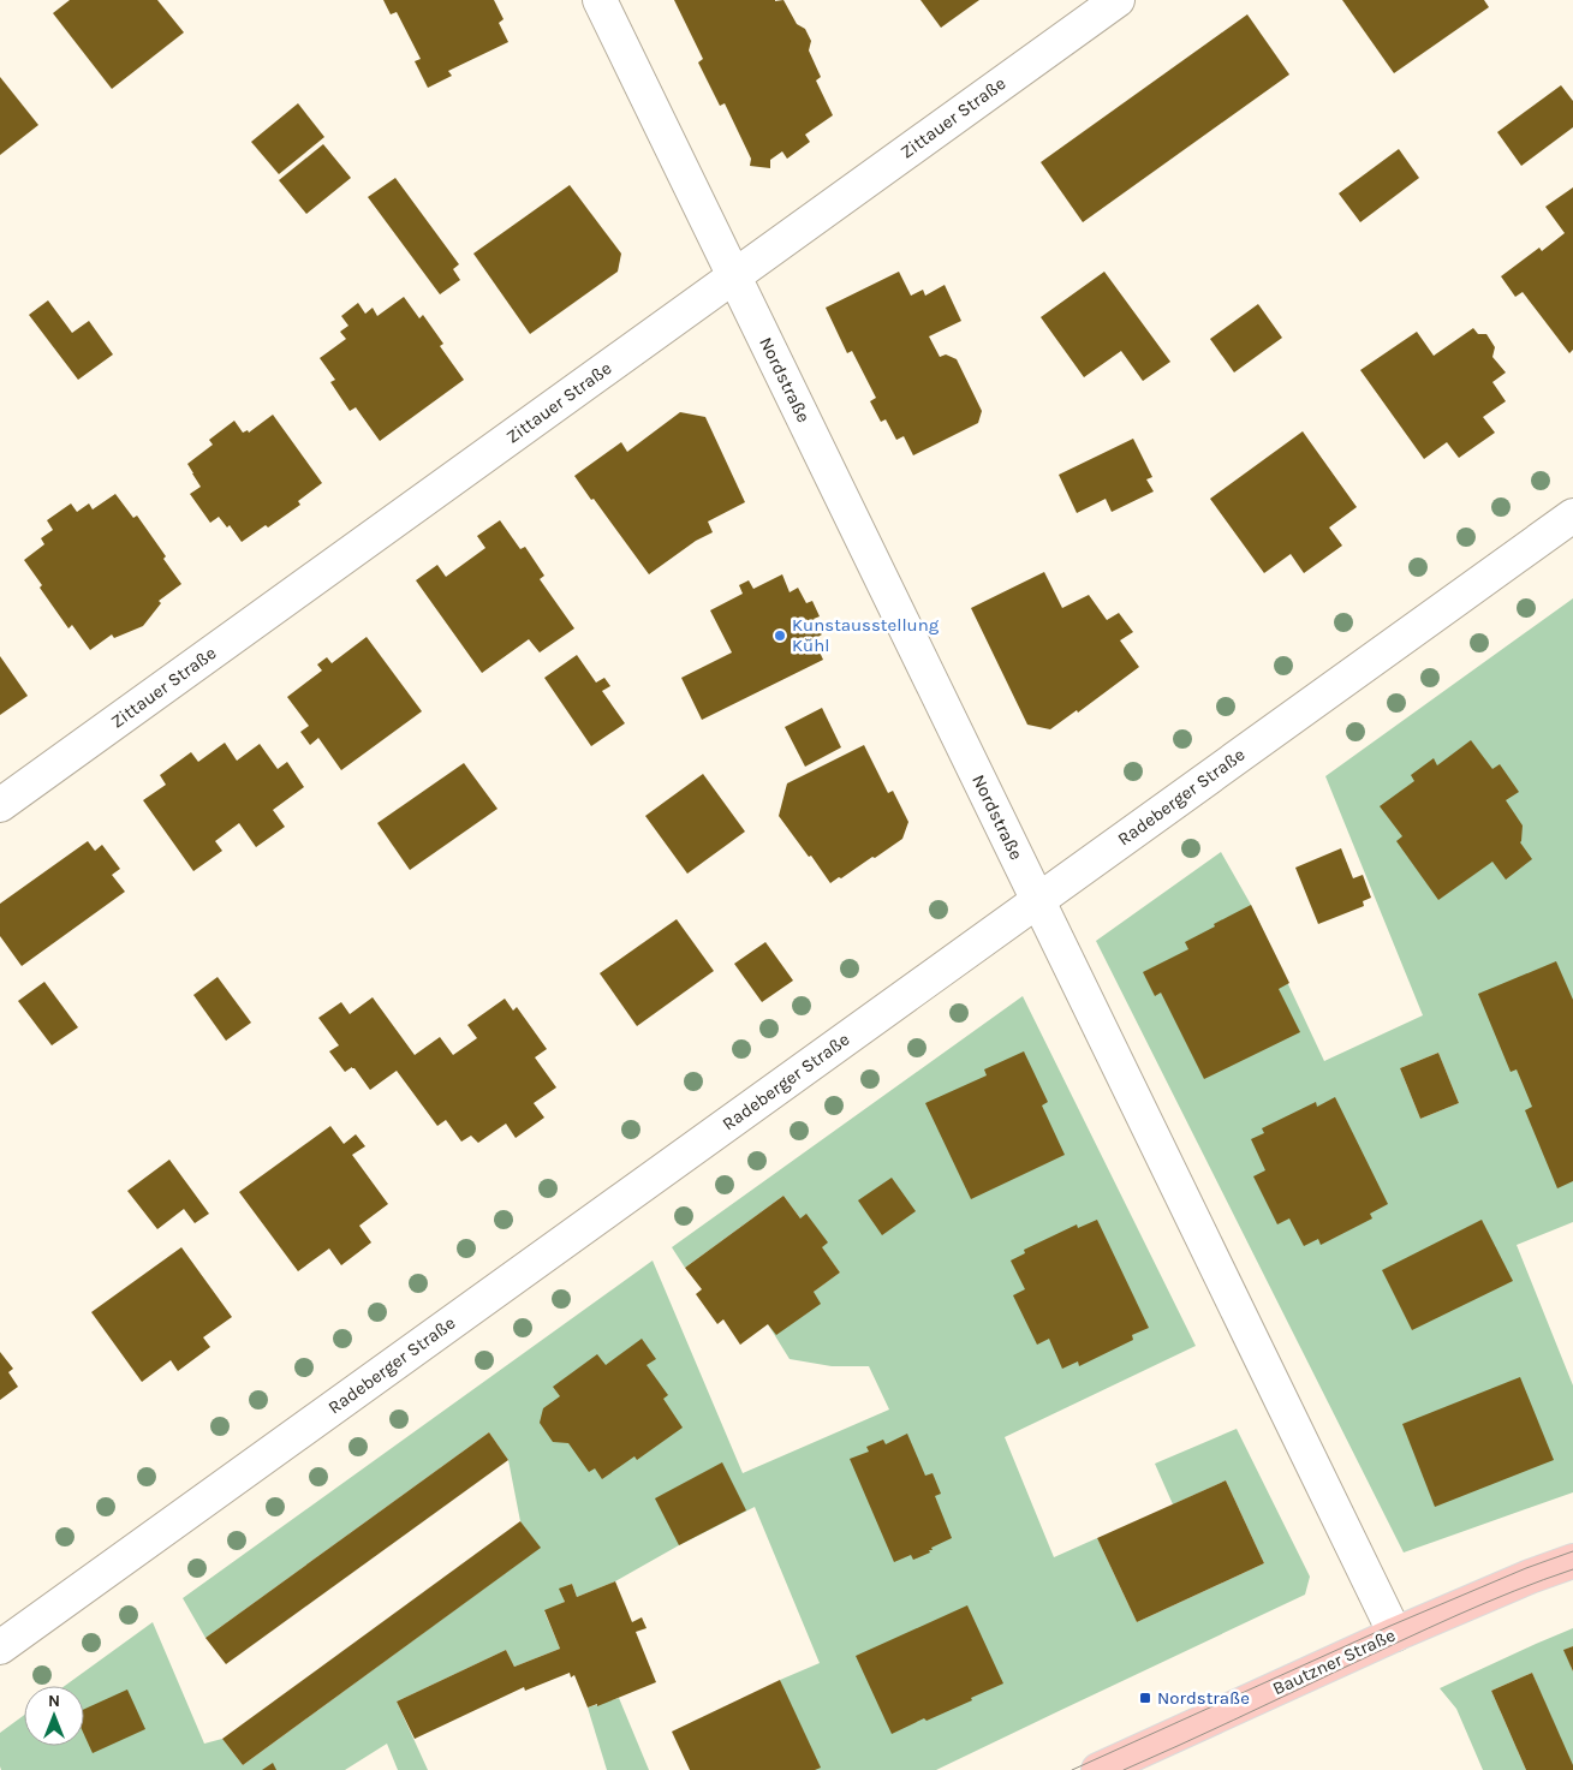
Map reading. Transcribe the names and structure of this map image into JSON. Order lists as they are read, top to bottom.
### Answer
{
  "streets": {
    "main road": ["Bautzner Straße"],
    "street": ["Zittauer Straße", "Nordstraße", "Radeberger Straße"]
  },
  "crossings": [
    ["Zittauer Straße", "Nordstraße"],
    ["Nordstraße", "Radeberger Straße"],
    ["Nordstraße", "Bautzner Straße"]
  ],
  "places": {
    "other": ["Kunstausstellung Kühl"],
    "transit": ["Nordstraße"]
  },
  "north": "top"
}
